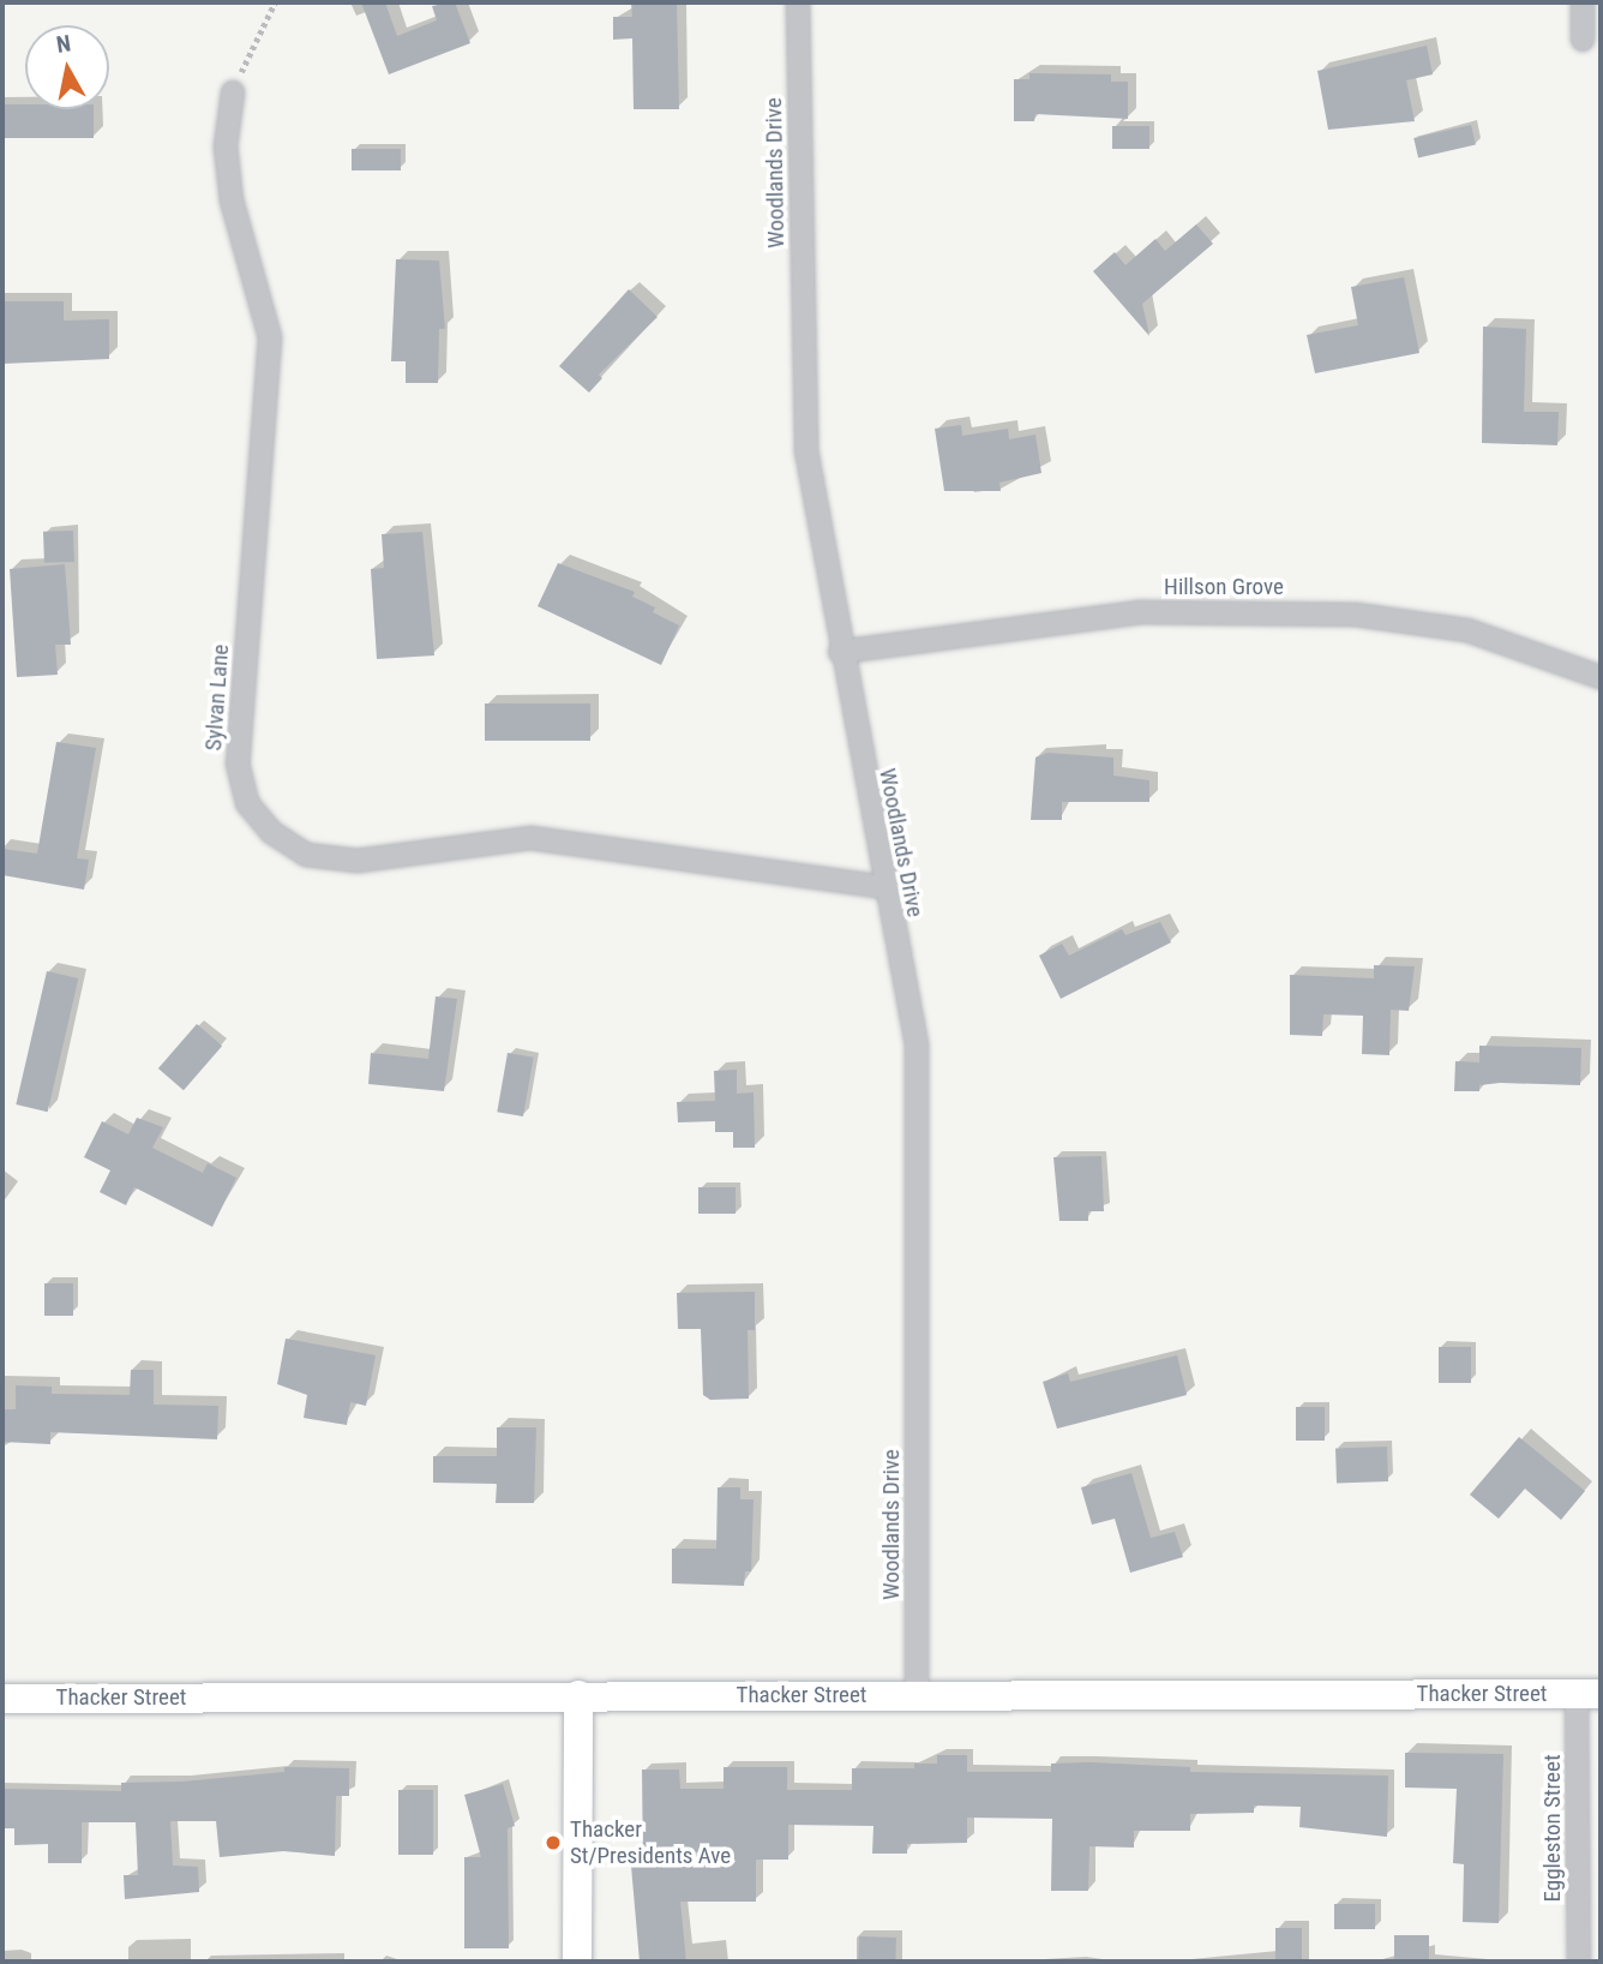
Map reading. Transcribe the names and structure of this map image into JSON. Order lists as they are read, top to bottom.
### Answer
{
  "streets": {
    "street": [
      "Woodlands Drive",
      "Hillson Grove",
      "Sylvan Lane",
      "Thacker Street",
      "Eggleston Street"
    ]
  },
  "crossings": [
    ["Woodlands Drive", "Hillson Grove"],
    ["Woodlands Drive", "Sylvan Lane"],
    ["Woodlands Drive", "Thacker Street"],
    ["Thacker Street", "Eggleston Street"]
  ],
  "places": ["Thacker St/Presidents Ave"],
  "north": "top"
}
